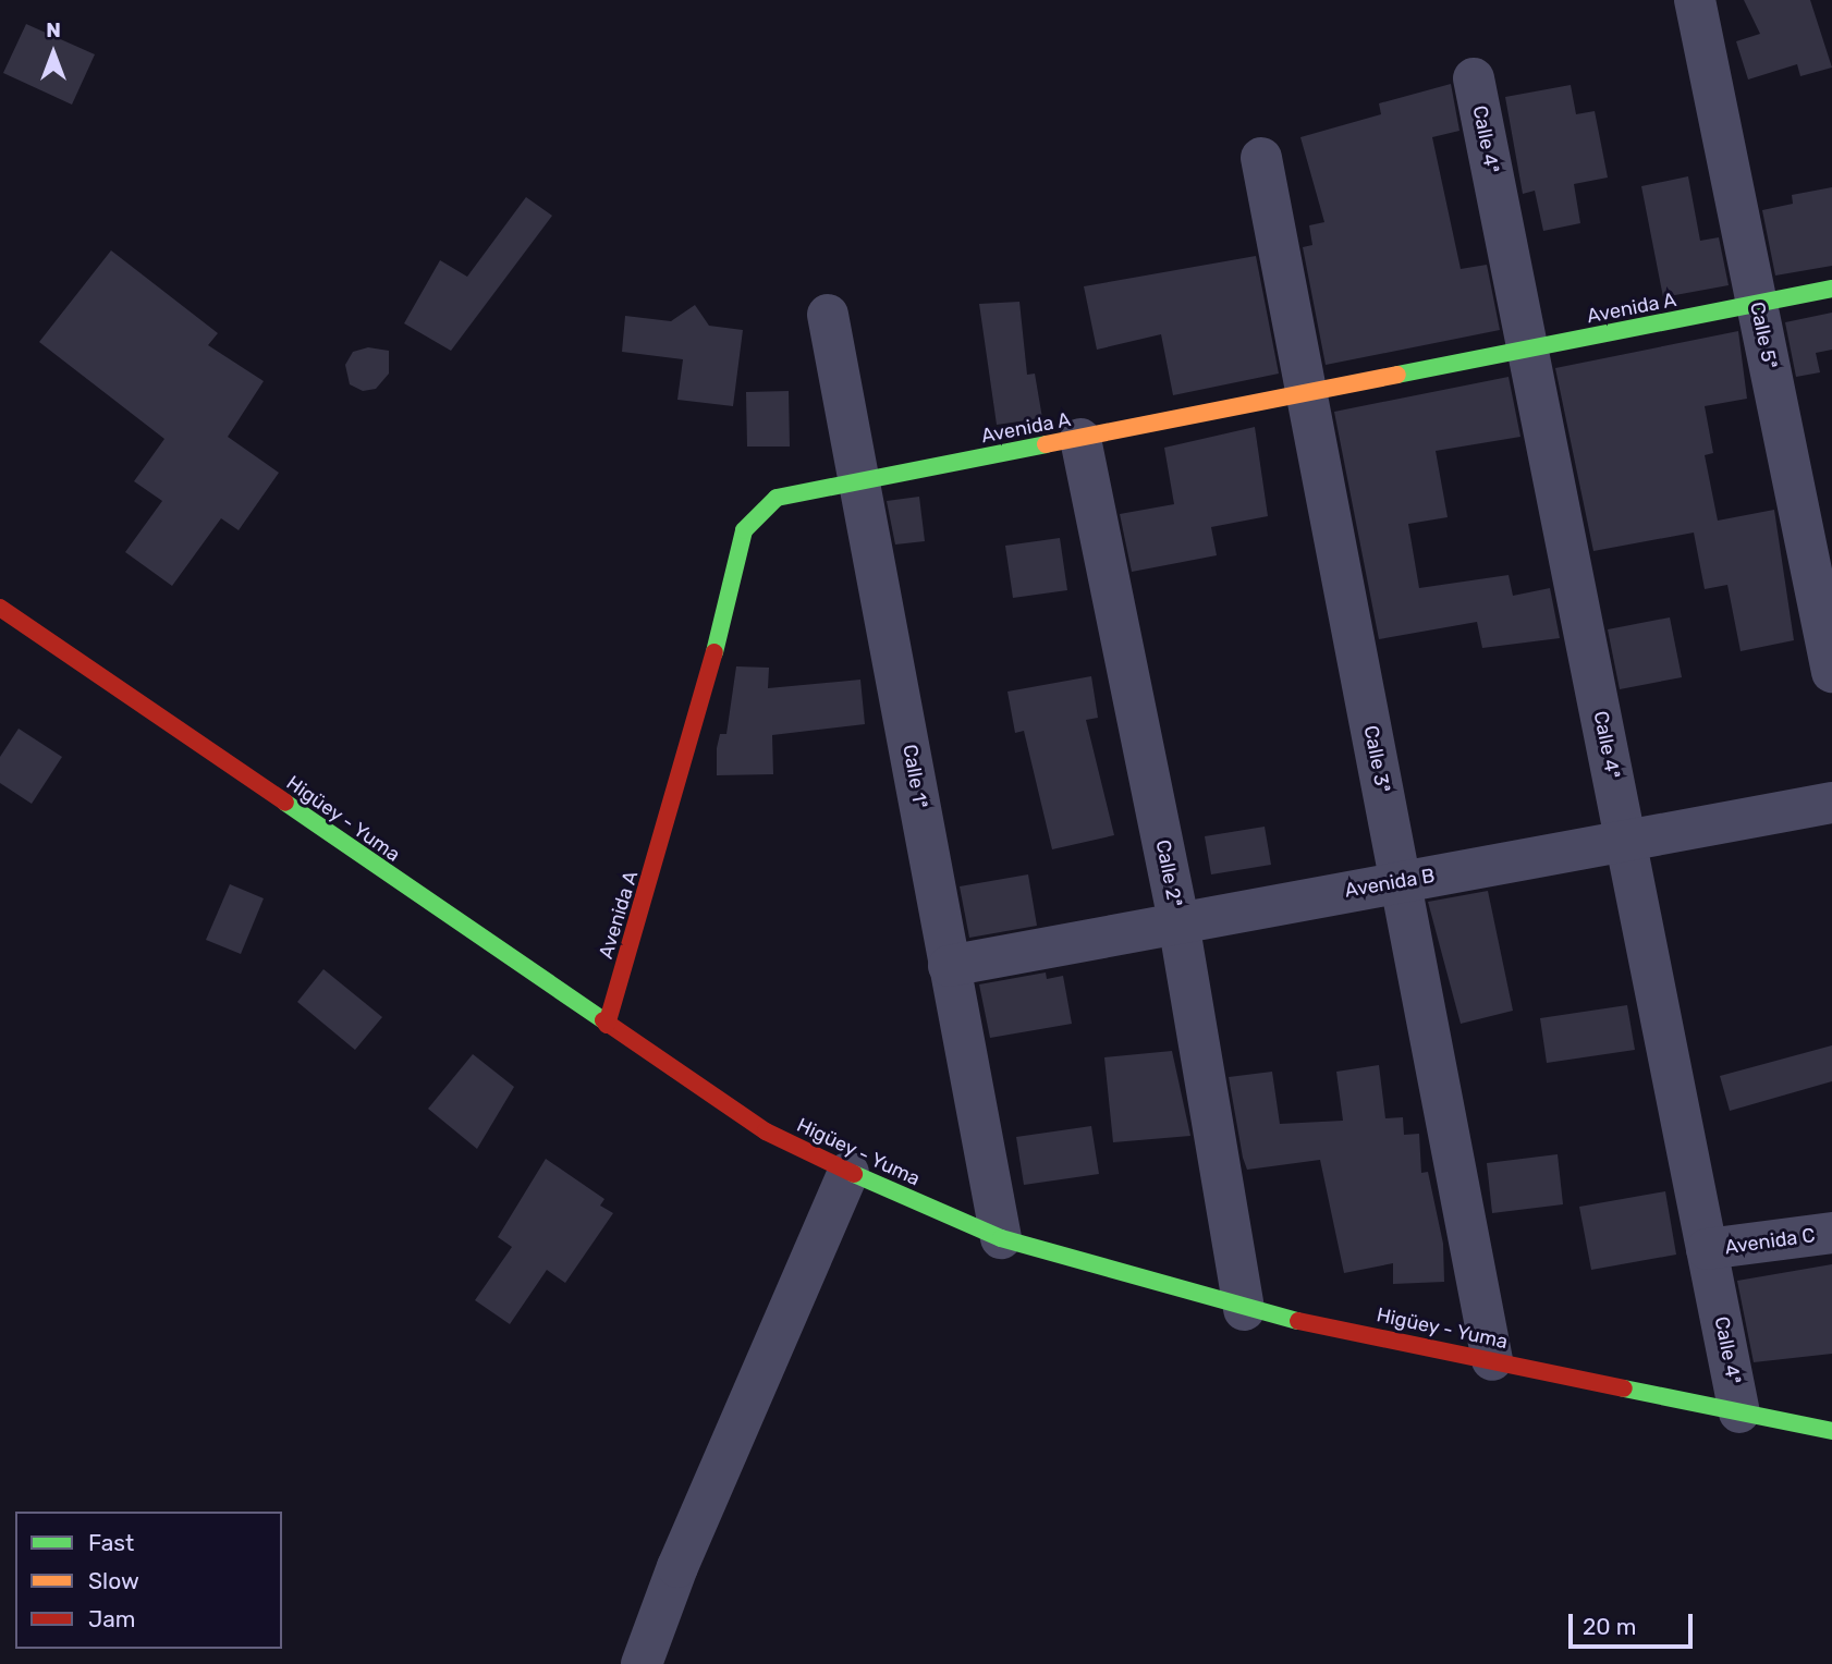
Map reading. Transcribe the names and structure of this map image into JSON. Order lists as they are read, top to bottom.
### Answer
{
  "streets": {
    "main road": ["Avenida A", "Higüey - Yuma"],
    "street": [
      "Calle 4ª",
      "Calle 5ª",
      "Calle 3ª",
      "Calle 1ª",
      "Calle 2ª",
      "Avenida B",
      "Avenida C"
    ]
  },
  "crossings": [
    ["Calle 4ª", "Avenida A"],
    ["Calle 4ª", "Higüey - Yuma"],
    ["Calle 4ª", "Avenida B"],
    ["Calle 4ª", "Avenida C"],
    ["Avenida A", "Calle 5ª"],
    ["Avenida A", "Calle 3ª"],
    ["Avenida A", "Calle 1ª"],
    ["Avenida A", "Higüey - Yuma"],
    ["Avenida A", "Calle 2ª"],
    ["Calle 3ª", "Higüey - Yuma"],
    ["Calle 3ª", "Avenida B"],
    ["Calle 1ª", "Higüey - Yuma"],
    ["Calle 1ª", "Avenida B"],
    ["Higüey - Yuma", "Calle 2ª"],
    ["Calle 2ª", "Avenida B"]
  ],
  "legend": ["Fast", "Slow", "Jam"],
  "scale_bar": "20 m",
  "north": "top"
}
